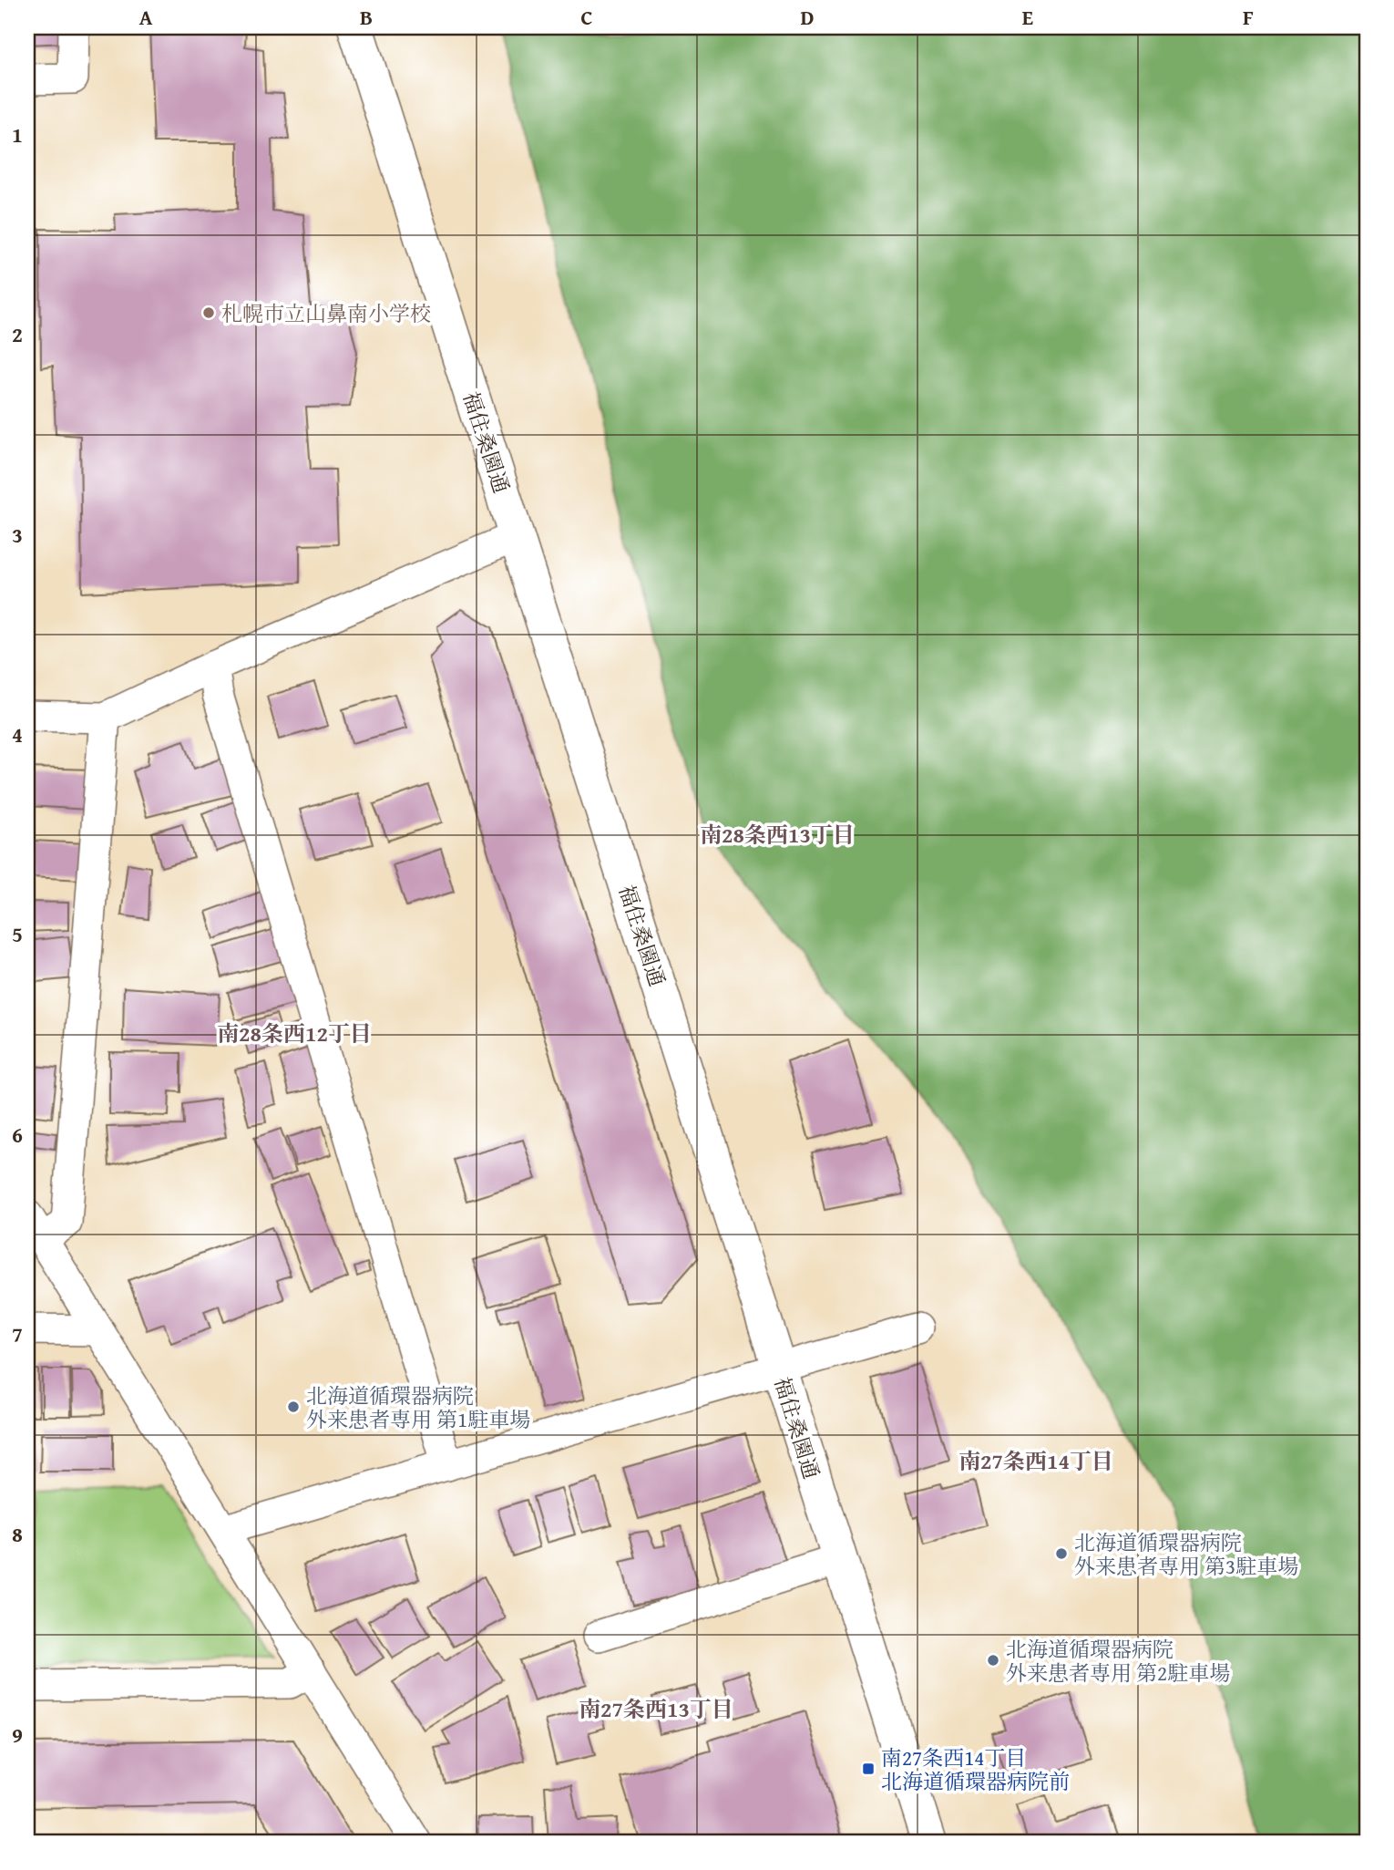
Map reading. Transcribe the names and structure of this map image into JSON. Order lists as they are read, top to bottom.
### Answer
{
  "streets": {
    "street": ["福住桑園通"]
  },
  "districts": [
    "南28条西13丁目",
    "南28条西12丁目",
    "南27条西14丁目",
    "南27条西13丁目"
  ],
  "places": {
    "other": [
      "札幌市立山鼻南小学校",
      "北海道循環器病院 外来患者専用 第1駐車場",
      "北海道循環器病院 外来患者専用 第3駐車場",
      "北海道循環器病院 外来患者専用 第2駐車場"
    ],
    "transit": ["南27条西14丁目 北海道循環器病院前"]
  },
  "grid": {
    "columns": [
      "A",
      "B",
      "C",
      "D",
      "E",
      "F"
    ],
    "rows": [
      "1",
      "2",
      "3",
      "4",
      "5",
      "6",
      "7",
      "8",
      "9"
    ]
  }
}
